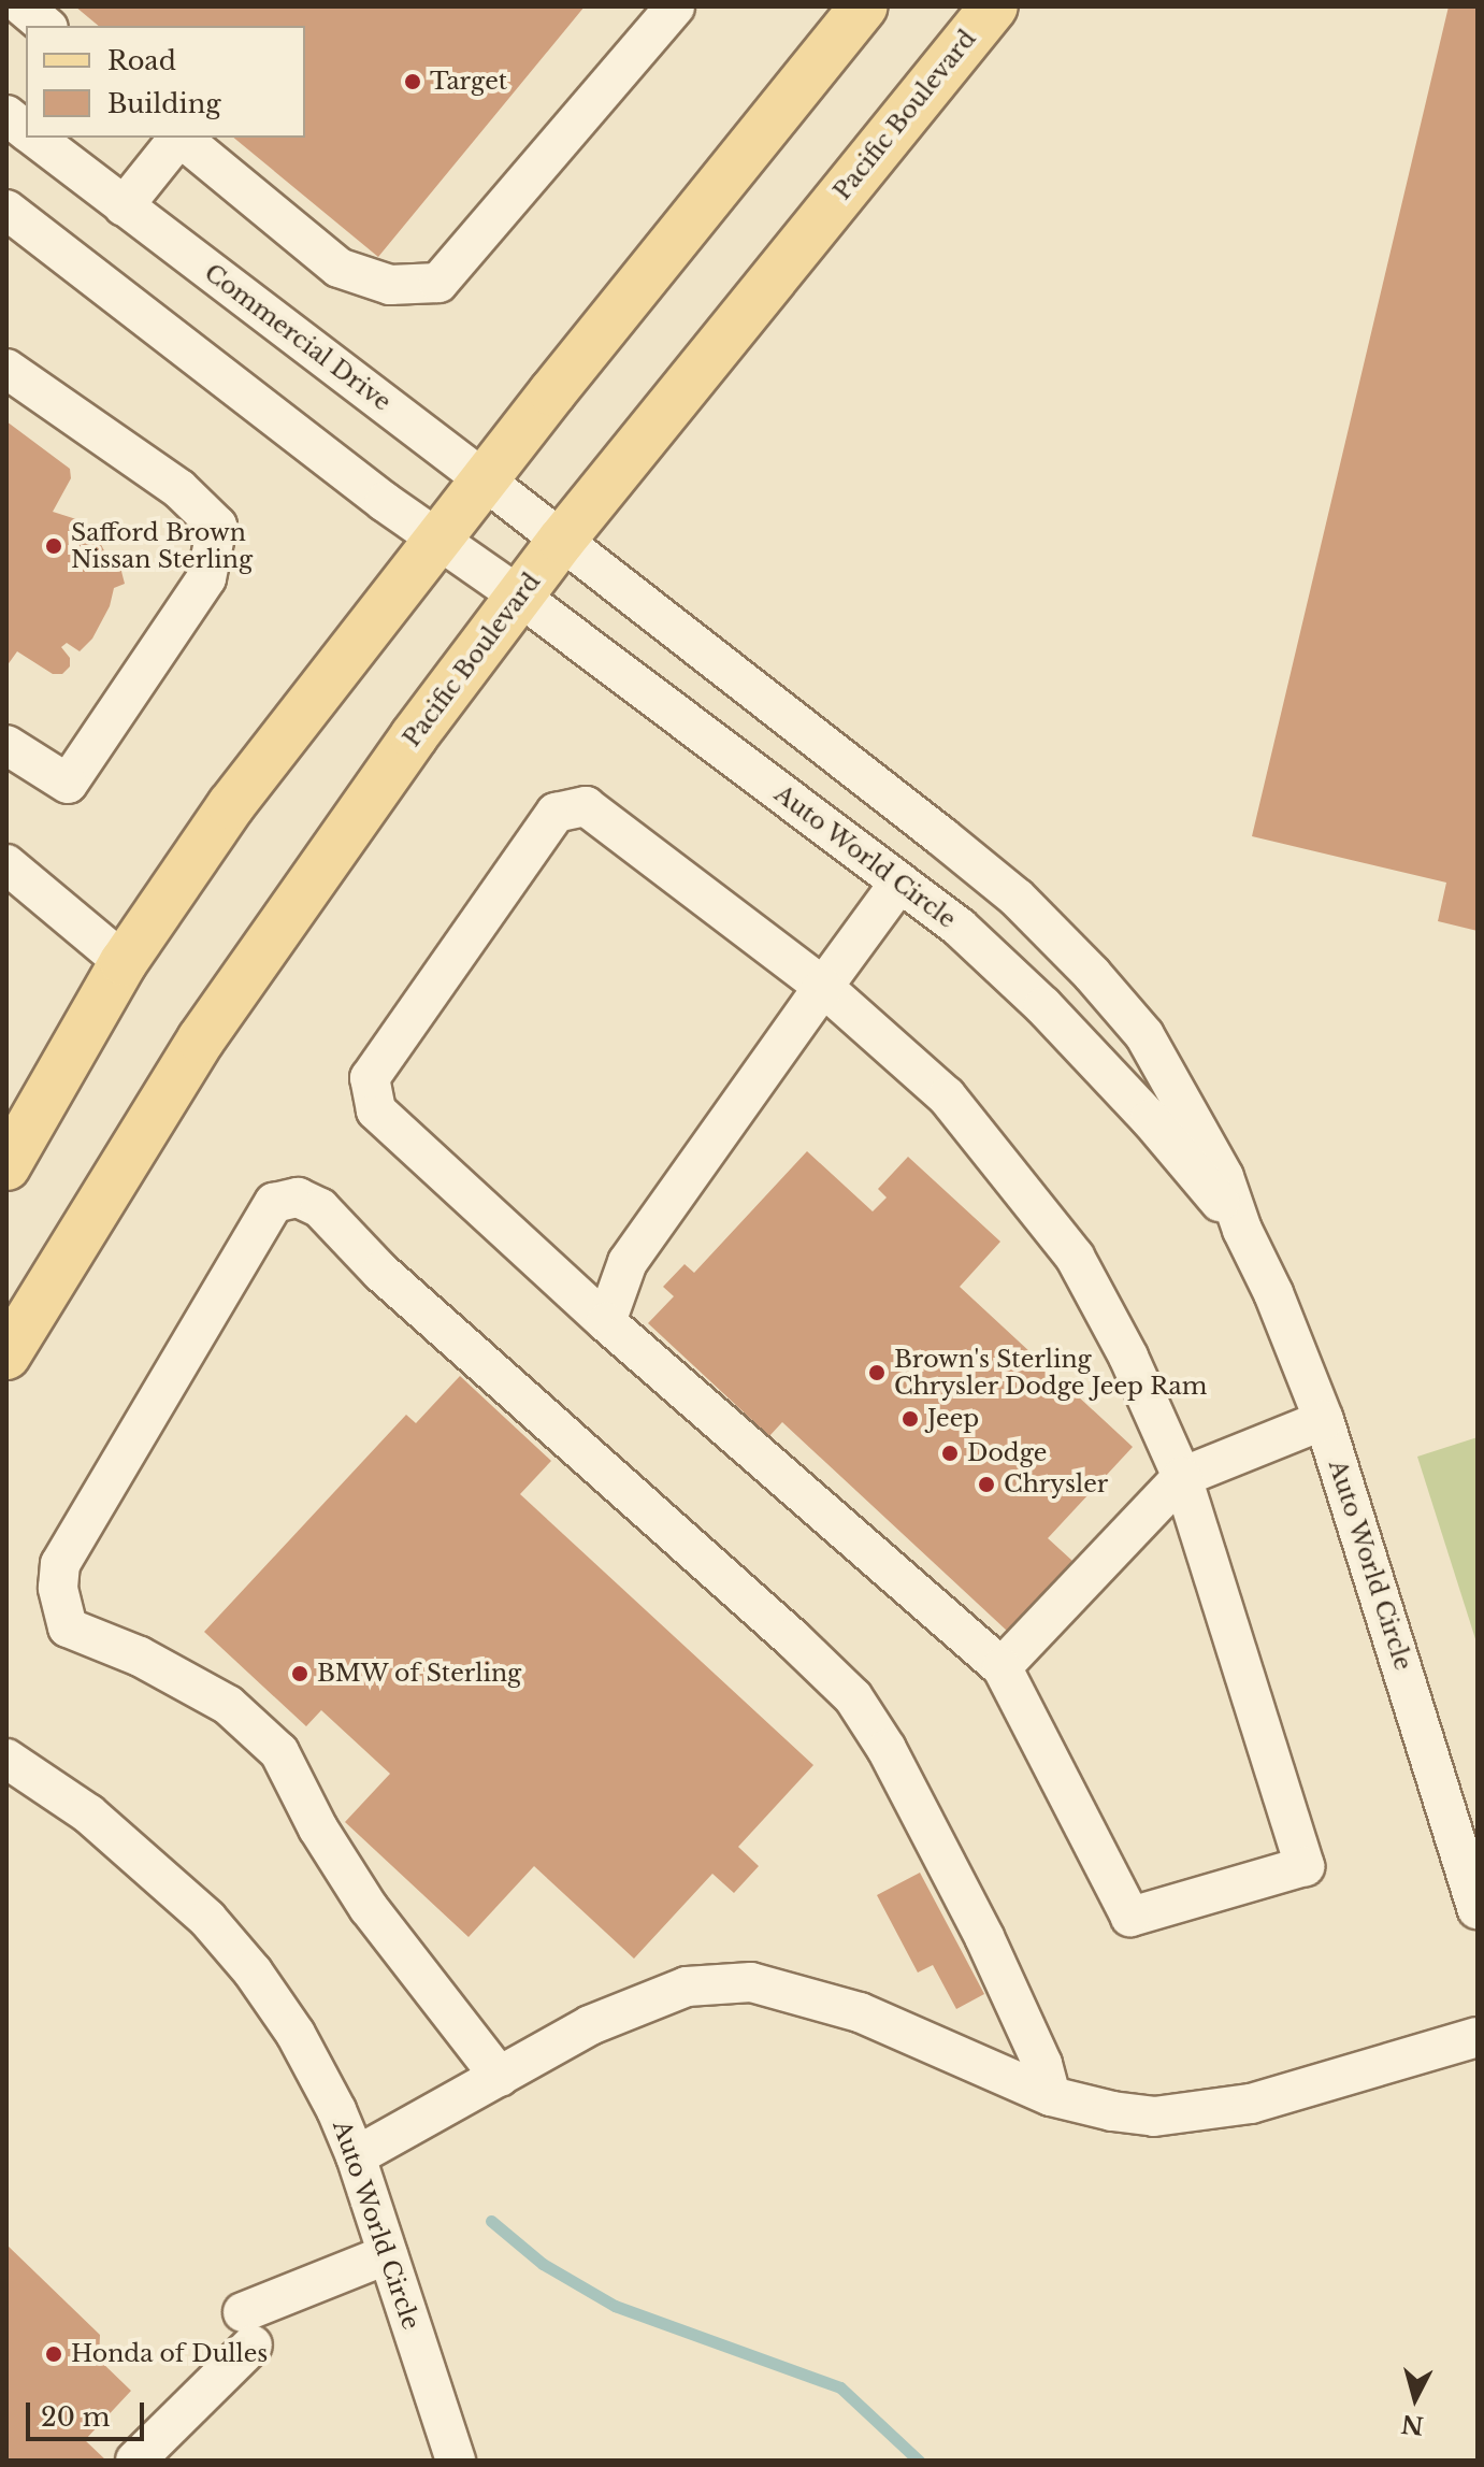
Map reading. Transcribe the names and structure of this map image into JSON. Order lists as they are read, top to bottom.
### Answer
{
  "streets": {
    "main road": ["Pacific Boulevard"],
    "street": ["Commercial Drive", "Auto World Circle"]
  },
  "crossings": [
    ["Pacific Boulevard", "Commercial Drive"],
    ["Pacific Boulevard", "Auto World Circle"],
    ["Commercial Drive", "Auto World Circle"]
  ],
  "places": [
    "Target",
    "Safford Brown Nissan Sterling",
    "Brown's Sterling Chrysler Dodge Jeep Ram",
    "Jeep",
    "Dodge",
    "Chrysler",
    "BMW of Sterling",
    "Honda of Dulles"
  ],
  "legend": ["Road", "Building"],
  "scale_bar": "20 m",
  "north": "bottom"
}
